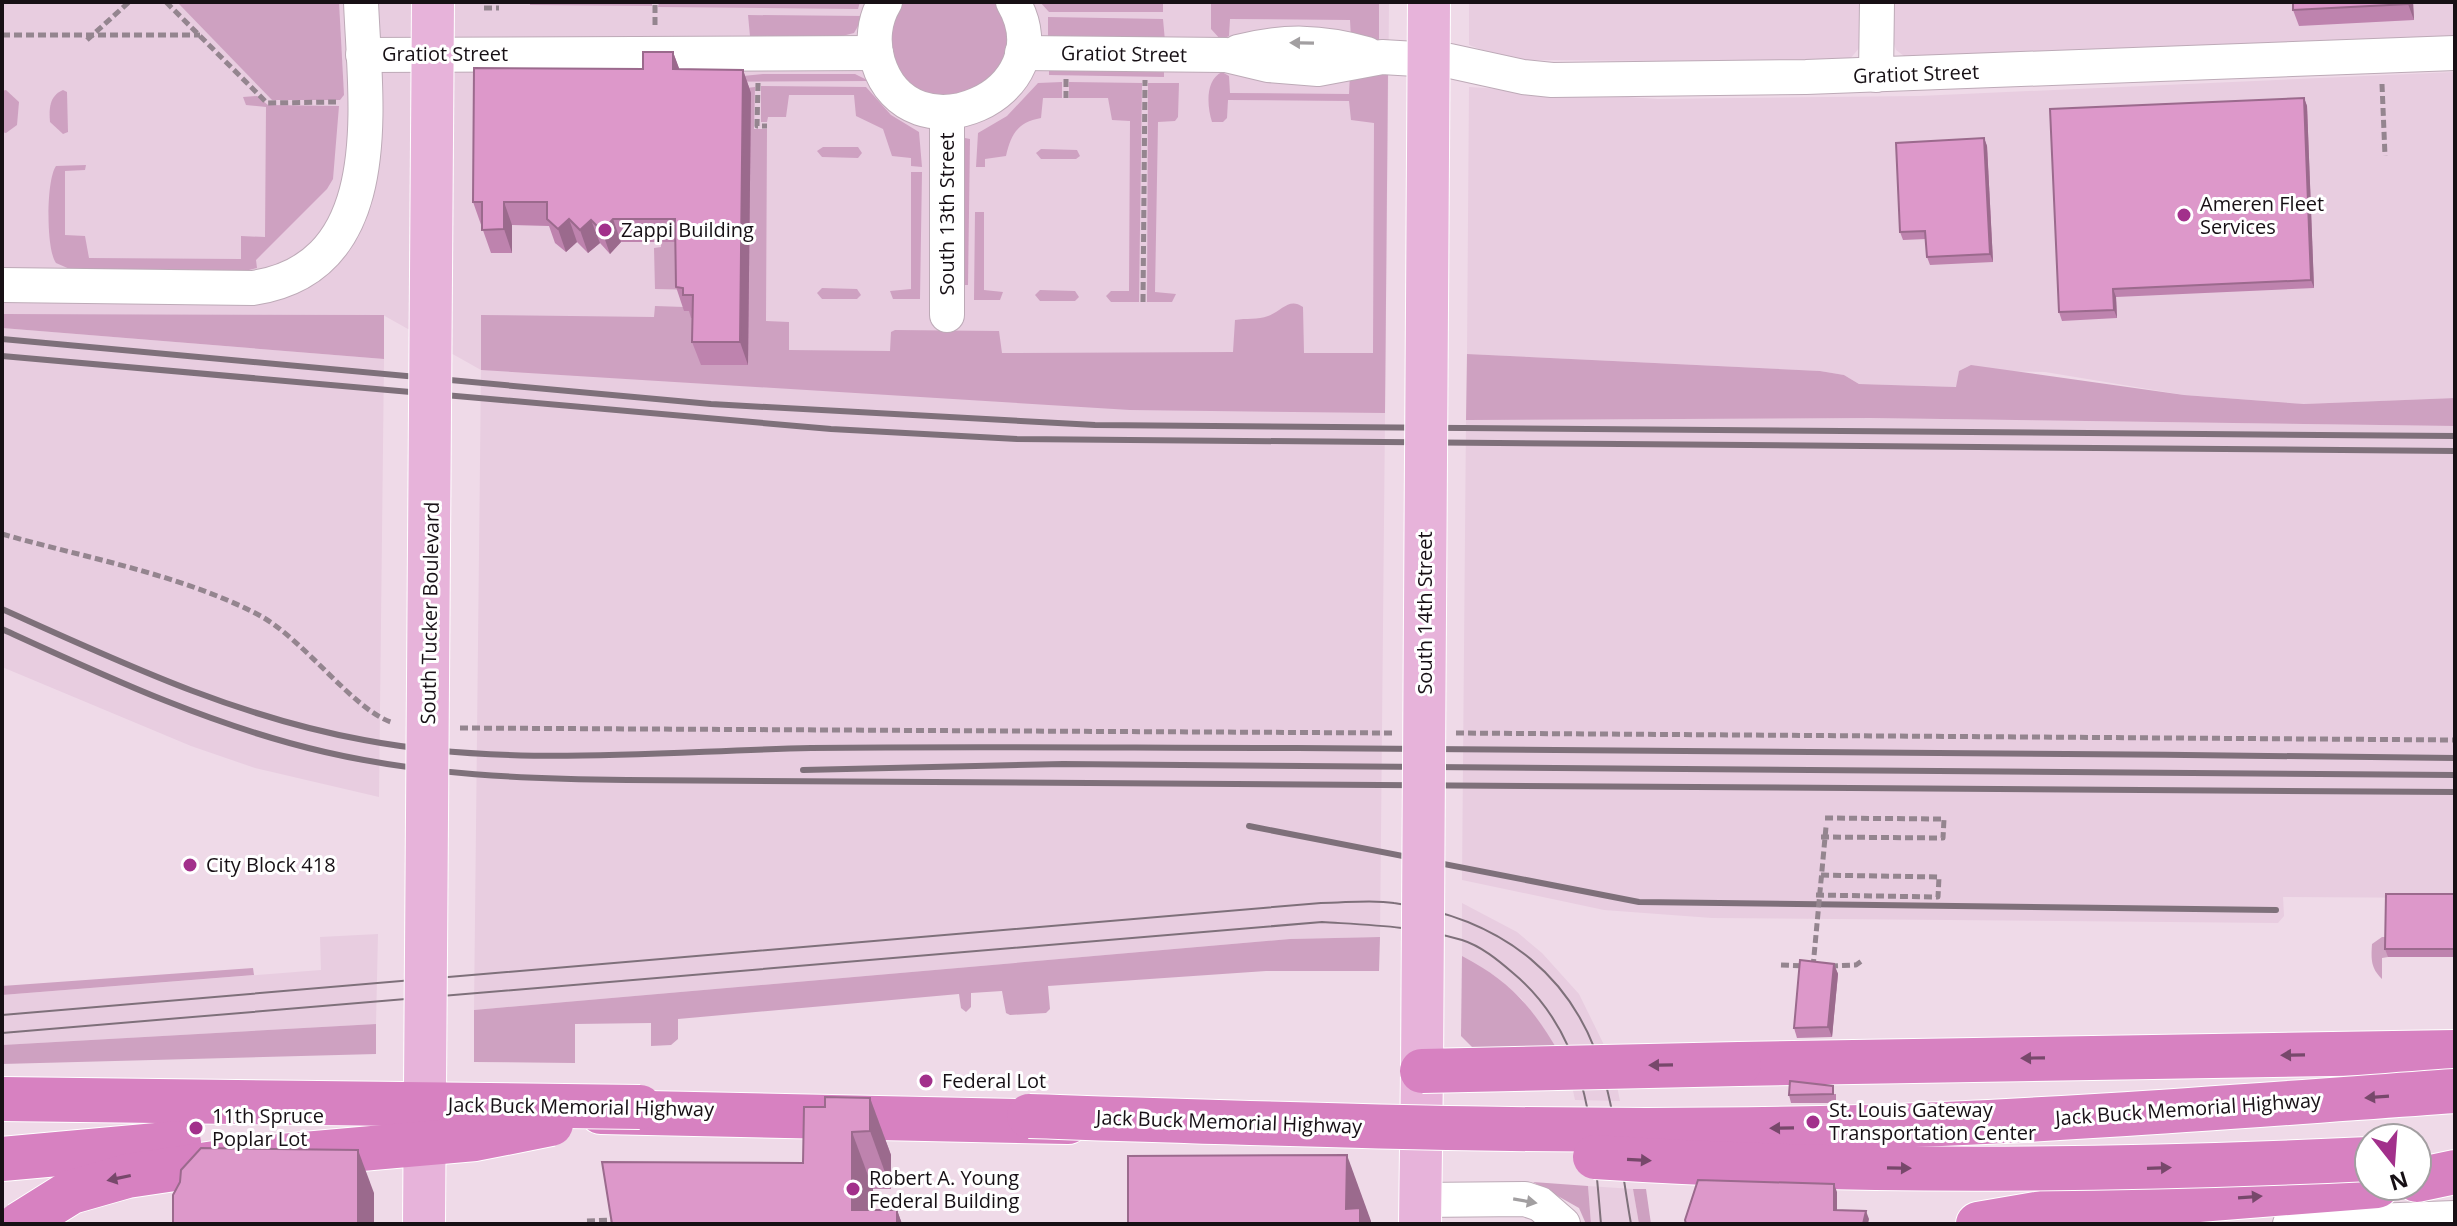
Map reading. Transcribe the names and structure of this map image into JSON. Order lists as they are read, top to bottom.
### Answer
{
  "streets": {
    "highway": ["Jack Buck Memorial Highway"],
    "main road": ["South Tucker Boulevard", "South 14th Street"],
    "street": ["Gratiot Street", "South 13th Street"]
  },
  "places": [
    "Ameren Fleet Services",
    "Zappi Building",
    "City Block 418",
    "Federal Lot",
    "St. Louis Gateway Transportation Center",
    "11th Spruce Poplar Lot",
    "Robert A. Young Federal Building"
  ],
  "north": "bottom"
}
